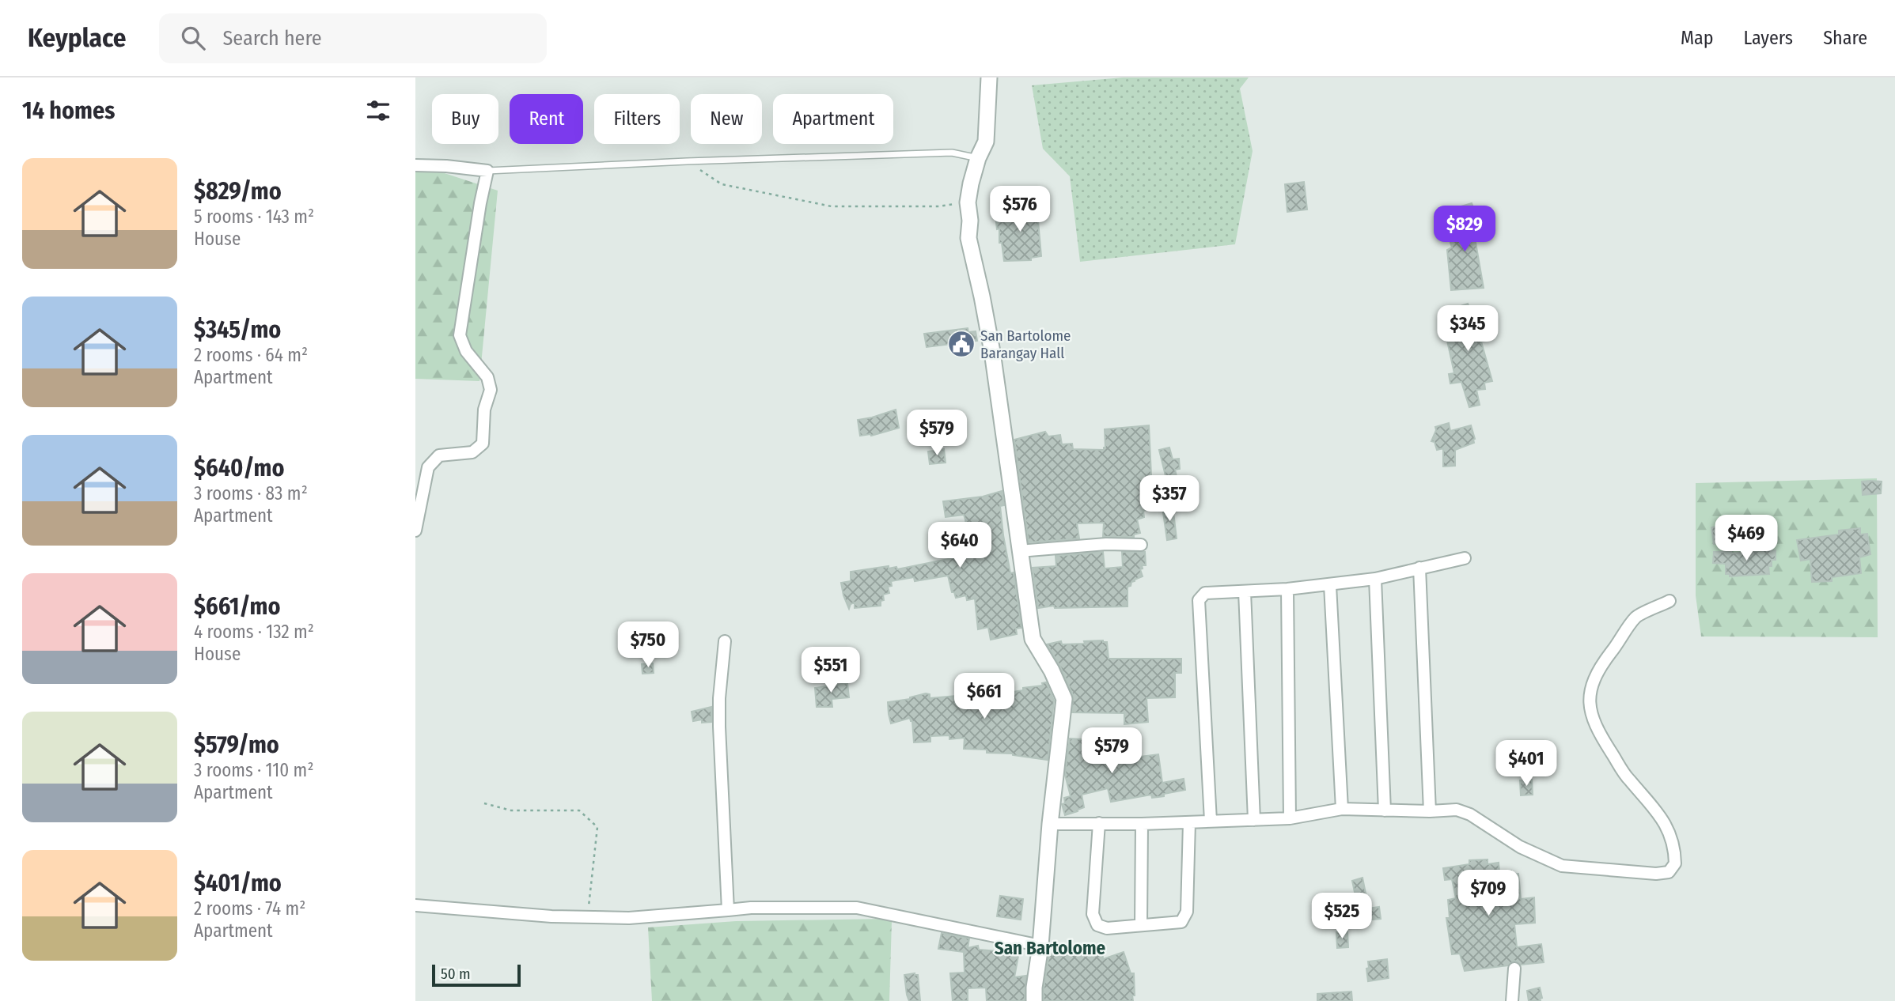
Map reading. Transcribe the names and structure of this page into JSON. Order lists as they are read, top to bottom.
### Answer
{
  "districts": ["San Bartolome"],
  "places": {
    "public building": ["San Bartolome Barangay Hall"]
  },
  "scale_bar": "50 m",
  "page": {
    "header": "Keyplace",
    "search": "Search here",
    "nav": ["Map", "Layers", "Share"],
    "heading": "14 homes",
    "chip": [
      "Buy",
      "Rent",
      "Filters",
      "New",
      "Apartment"
    ],
    "list": [
      {
        "name": "$829/mo",
        "note": "5 rooms · 143 m² · House"
      },
      {
        "name": "$345/mo",
        "note": "2 rooms · 64 m² · Apartment"
      },
      {
        "name": "$640/mo",
        "note": "3 rooms · 83 m² · Apartment"
      },
      {
        "name": "$661/mo",
        "note": "4 rooms · 132 m² · House"
      },
      {
        "name": "$579/mo",
        "note": "3 rooms · 110 m² · Apartment"
      },
      {
        "name": "$401/mo",
        "note": "2 rooms · 74 m² · Apartment"
      }
    ],
    "price": [
      "$576",
      "$829",
      "$345",
      "$579",
      "$357",
      "$469",
      "$640",
      "$750",
      "$551",
      "$661",
      "$579",
      "$401",
      "$709",
      "$525"
    ],
    "scale": "50 m"
  }
}
